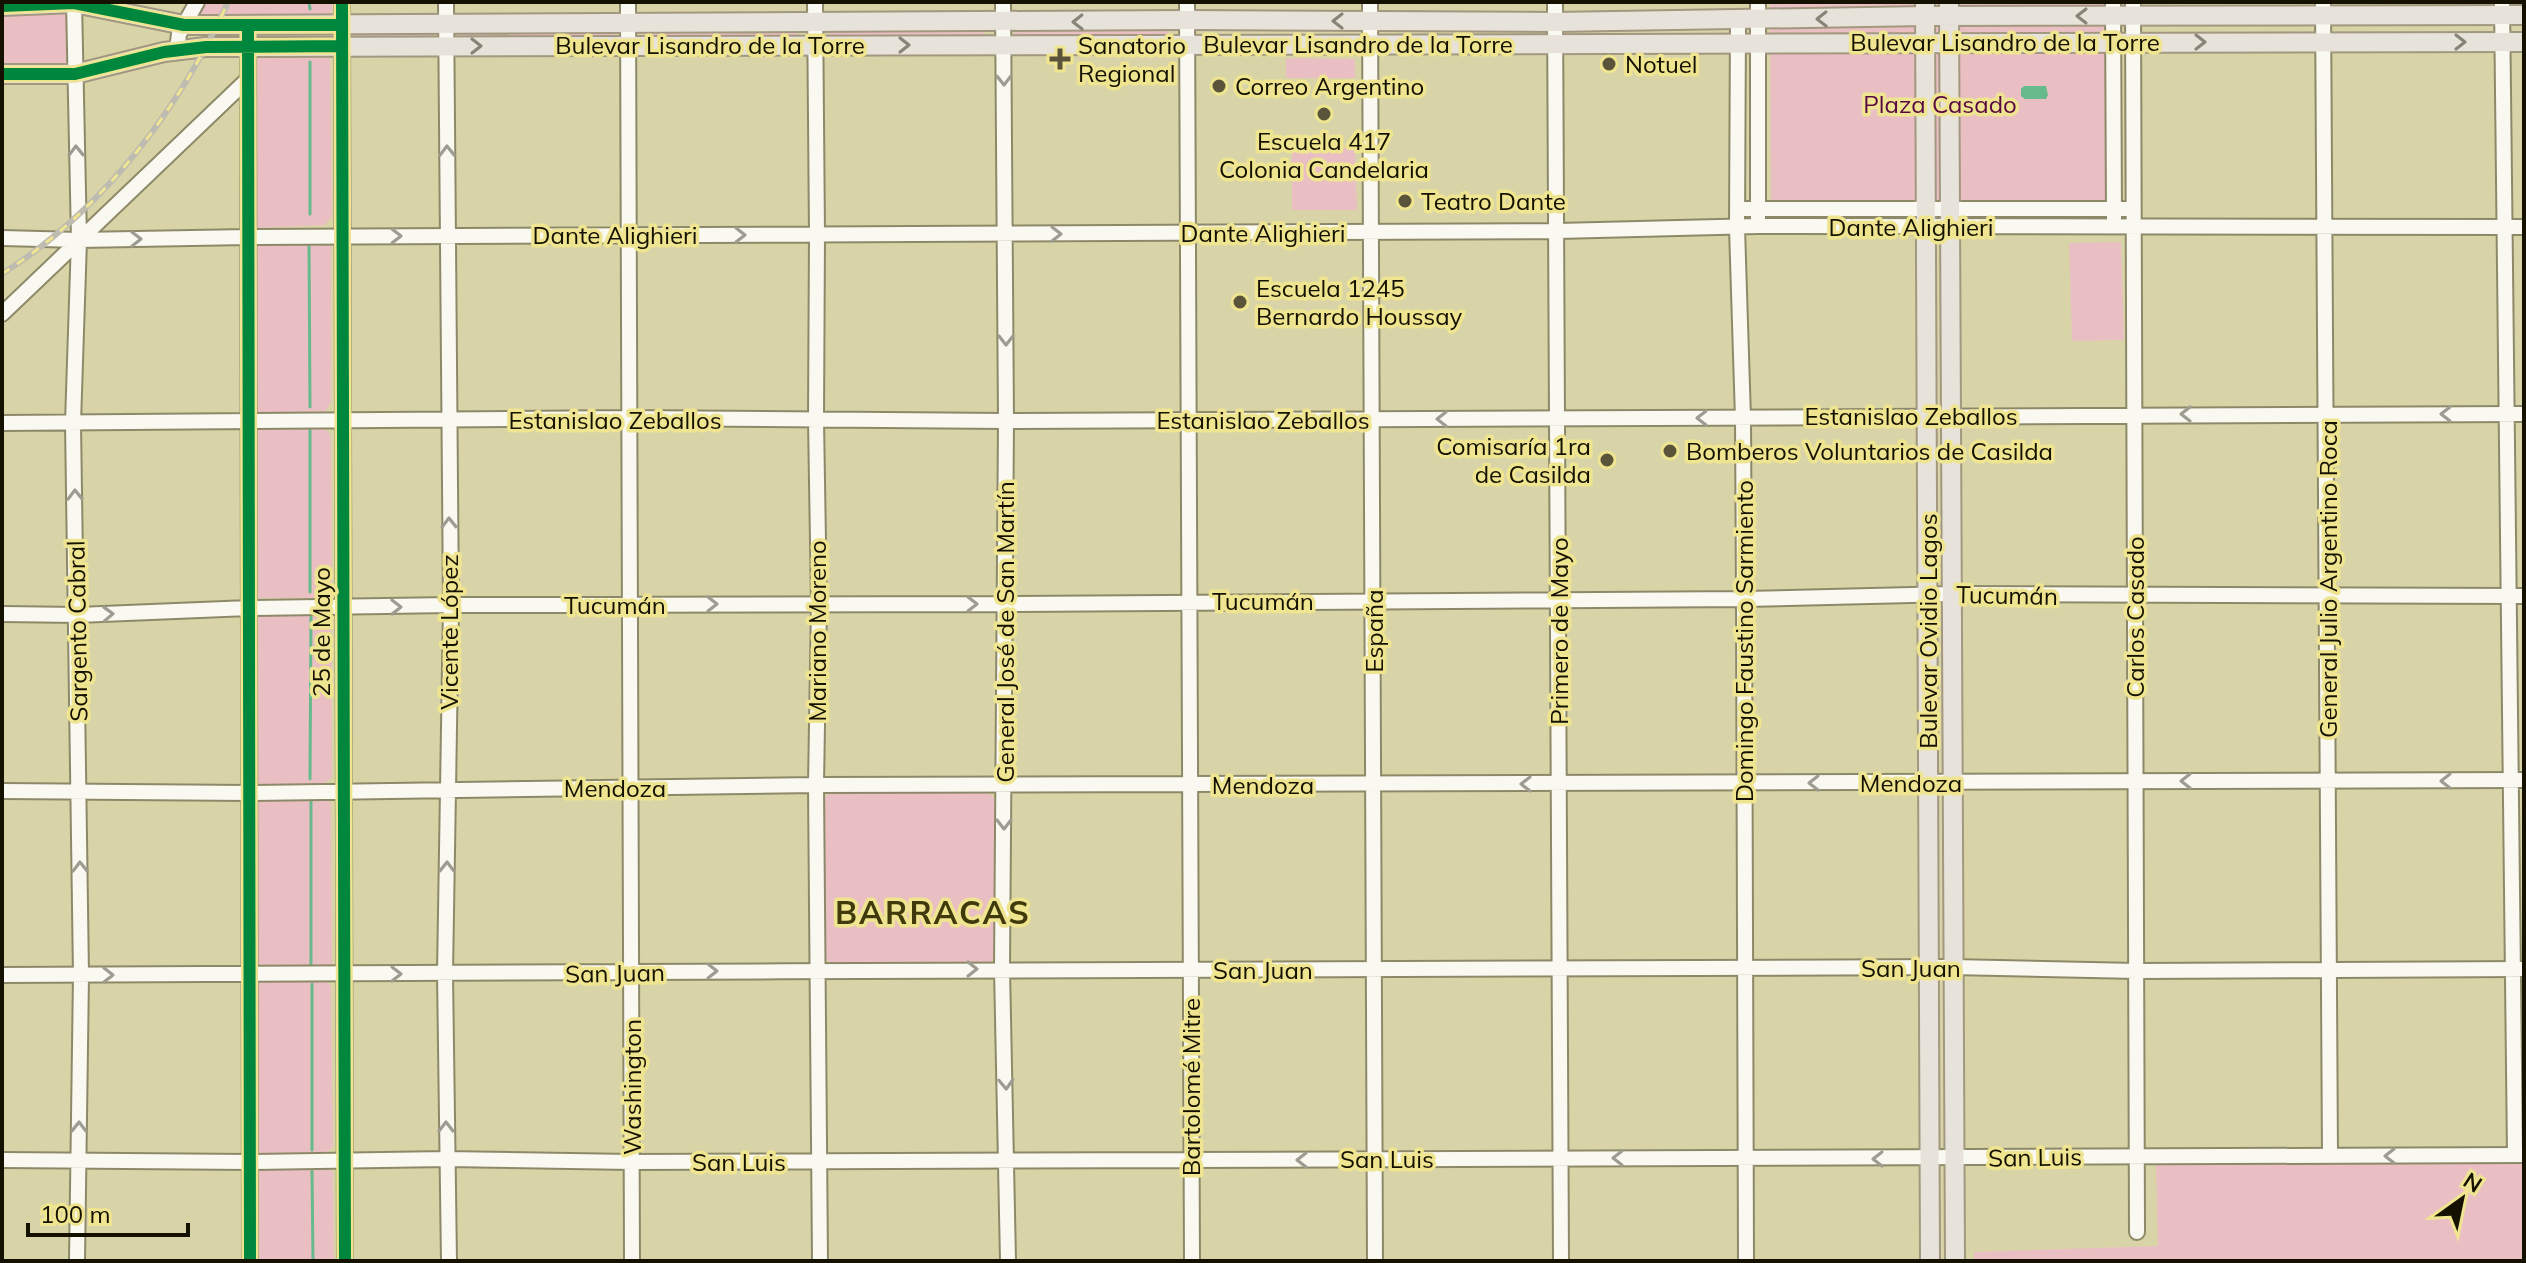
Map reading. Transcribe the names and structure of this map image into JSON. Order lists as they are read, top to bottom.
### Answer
{
  "streets": {
    "main road": ["Bulevar Lisandro de la Torre", "Bulevar Ovidio Lagos"],
    "street": [
      "Dante Alighieri",
      "Estanislao Zeballos",
      "General Julio Argentino Roca",
      "Tucumán",
      "Carlos Casado",
      "Sargento Cabral",
      "Mariano Moreno",
      "España",
      "Primero de Mayo",
      "25 de Mayo",
      "Vicente López",
      "General José de San Martín",
      "Domingo Faustino Sarmiento",
      "Mendoza",
      "San Juan",
      "Washington",
      "Bartolomé Mitre",
      "San Luis"
    ]
  },
  "crossings": [
    ["Bulevar Lisandro de la Torre", "General Julio Argentino Roca"],
    ["Bulevar Lisandro de la Torre", "Carlos Casado"],
    ["Bulevar Lisandro de la Torre", "Sargento Cabral"],
    ["Bulevar Lisandro de la Torre", "Mariano Moreno"],
    ["Bulevar Lisandro de la Torre", "España"],
    ["Bulevar Lisandro de la Torre", "Primero de Mayo"],
    ["Bulevar Lisandro de la Torre", "Bulevar Ovidio Lagos"],
    ["Bulevar Lisandro de la Torre", "25 de Mayo"],
    ["Bulevar Lisandro de la Torre", "Vicente López"],
    ["Bulevar Lisandro de la Torre", "General José de San Martín"],
    ["Bulevar Lisandro de la Torre", "Domingo Faustino Sarmiento"],
    ["Bulevar Lisandro de la Torre", "Washington"],
    ["Bulevar Lisandro de la Torre", "Bartolomé Mitre"],
    ["Dante Alighieri", "General Julio Argentino Roca"],
    ["Dante Alighieri", "Carlos Casado"],
    ["Dante Alighieri", "Sargento Cabral"],
    ["Dante Alighieri", "Mariano Moreno"],
    ["Dante Alighieri", "España"],
    ["Dante Alighieri", "Primero de Mayo"],
    ["Dante Alighieri", "Bulevar Ovidio Lagos"],
    ["Dante Alighieri", "25 de Mayo"],
    ["Dante Alighieri", "Vicente López"],
    ["Dante Alighieri", "General José de San Martín"],
    ["Dante Alighieri", "Domingo Faustino Sarmiento"],
    ["Dante Alighieri", "Washington"],
    ["Dante Alighieri", "Bartolomé Mitre"],
    ["Estanislao Zeballos", "General Julio Argentino Roca"],
    ["Estanislao Zeballos", "Carlos Casado"],
    ["Estanislao Zeballos", "Sargento Cabral"],
    ["Estanislao Zeballos", "Mariano Moreno"],
    ["Estanislao Zeballos", "España"],
    ["Estanislao Zeballos", "Primero de Mayo"],
    ["Estanislao Zeballos", "Bulevar Ovidio Lagos"],
    ["Estanislao Zeballos", "25 de Mayo"],
    ["Estanislao Zeballos", "Vicente López"],
    ["Estanislao Zeballos", "General José de San Martín"],
    ["Estanislao Zeballos", "Domingo Faustino Sarmiento"],
    ["Estanislao Zeballos", "Washington"],
    ["Estanislao Zeballos", "Bartolomé Mitre"],
    ["General Julio Argentino Roca", "Tucumán"],
    ["General Julio Argentino Roca", "Mendoza"],
    ["General Julio Argentino Roca", "San Juan"],
    ["General Julio Argentino Roca", "San Luis"],
    ["Tucumán", "Carlos Casado"],
    ["Tucumán", "Sargento Cabral"],
    ["Tucumán", "Mariano Moreno"],
    ["Tucumán", "España"],
    ["Tucumán", "Primero de Mayo"],
    ["Tucumán", "Bulevar Ovidio Lagos"],
    ["Tucumán", "25 de Mayo"],
    ["Tucumán", "Vicente López"],
    ["Tucumán", "General José de San Martín"],
    ["Tucumán", "Domingo Faustino Sarmiento"],
    ["Tucumán", "Washington"],
    ["Tucumán", "Bartolomé Mitre"],
    ["Carlos Casado", "Mendoza"],
    ["Carlos Casado", "San Juan"],
    ["Carlos Casado", "San Luis"],
    ["Sargento Cabral", "Mendoza"],
    ["Sargento Cabral", "San Juan"],
    ["Sargento Cabral", "San Luis"],
    ["Mariano Moreno", "Mendoza"],
    ["Mariano Moreno", "San Juan"],
    ["Mariano Moreno", "San Luis"],
    ["España", "Mendoza"],
    ["España", "San Juan"],
    ["España", "San Luis"],
    ["Primero de Mayo", "Mendoza"],
    ["Primero de Mayo", "San Juan"],
    ["Primero de Mayo", "San Luis"],
    ["Bulevar Ovidio Lagos", "Mendoza"],
    ["Bulevar Ovidio Lagos", "San Juan"],
    ["Bulevar Ovidio Lagos", "San Luis"],
    ["25 de Mayo", "Mendoza"],
    ["25 de Mayo", "San Juan"],
    ["25 de Mayo", "San Luis"],
    ["Vicente López", "Mendoza"],
    ["Vicente López", "San Juan"],
    ["Vicente López", "San Luis"],
    ["General José de San Martín", "Mendoza"],
    ["General José de San Martín", "San Juan"],
    ["General José de San Martín", "San Luis"],
    ["Domingo Faustino Sarmiento", "Mendoza"],
    ["Domingo Faustino Sarmiento", "San Juan"],
    ["Domingo Faustino Sarmiento", "San Luis"],
    ["Mendoza", "Washington"],
    ["Mendoza", "Bartolomé Mitre"],
    ["San Juan", "Washington"],
    ["San Juan", "Bartolomé Mitre"],
    ["Washington", "San Luis"],
    ["Bartolomé Mitre", "San Luis"]
  ],
  "one_way": ["Sargento Cabral", "Vicente López", "General José de San Martín"],
  "districts": ["BARRACAS"],
  "parks": ["Plaza Casado"],
  "places": {
    "health": ["Sanatorio Regional"],
    "other": [
      "Notuel",
      "Correo Argentino",
      "Escuela 417 Colonia Candelaria",
      "Teatro Dante",
      "Escuela 1245 Bernardo Houssay",
      "Bomberos Voluntarios de Casilda",
      "Comisaría 1ra de Casilda"
    ]
  },
  "scale_bar": "100 m",
  "north": "top right"
}
